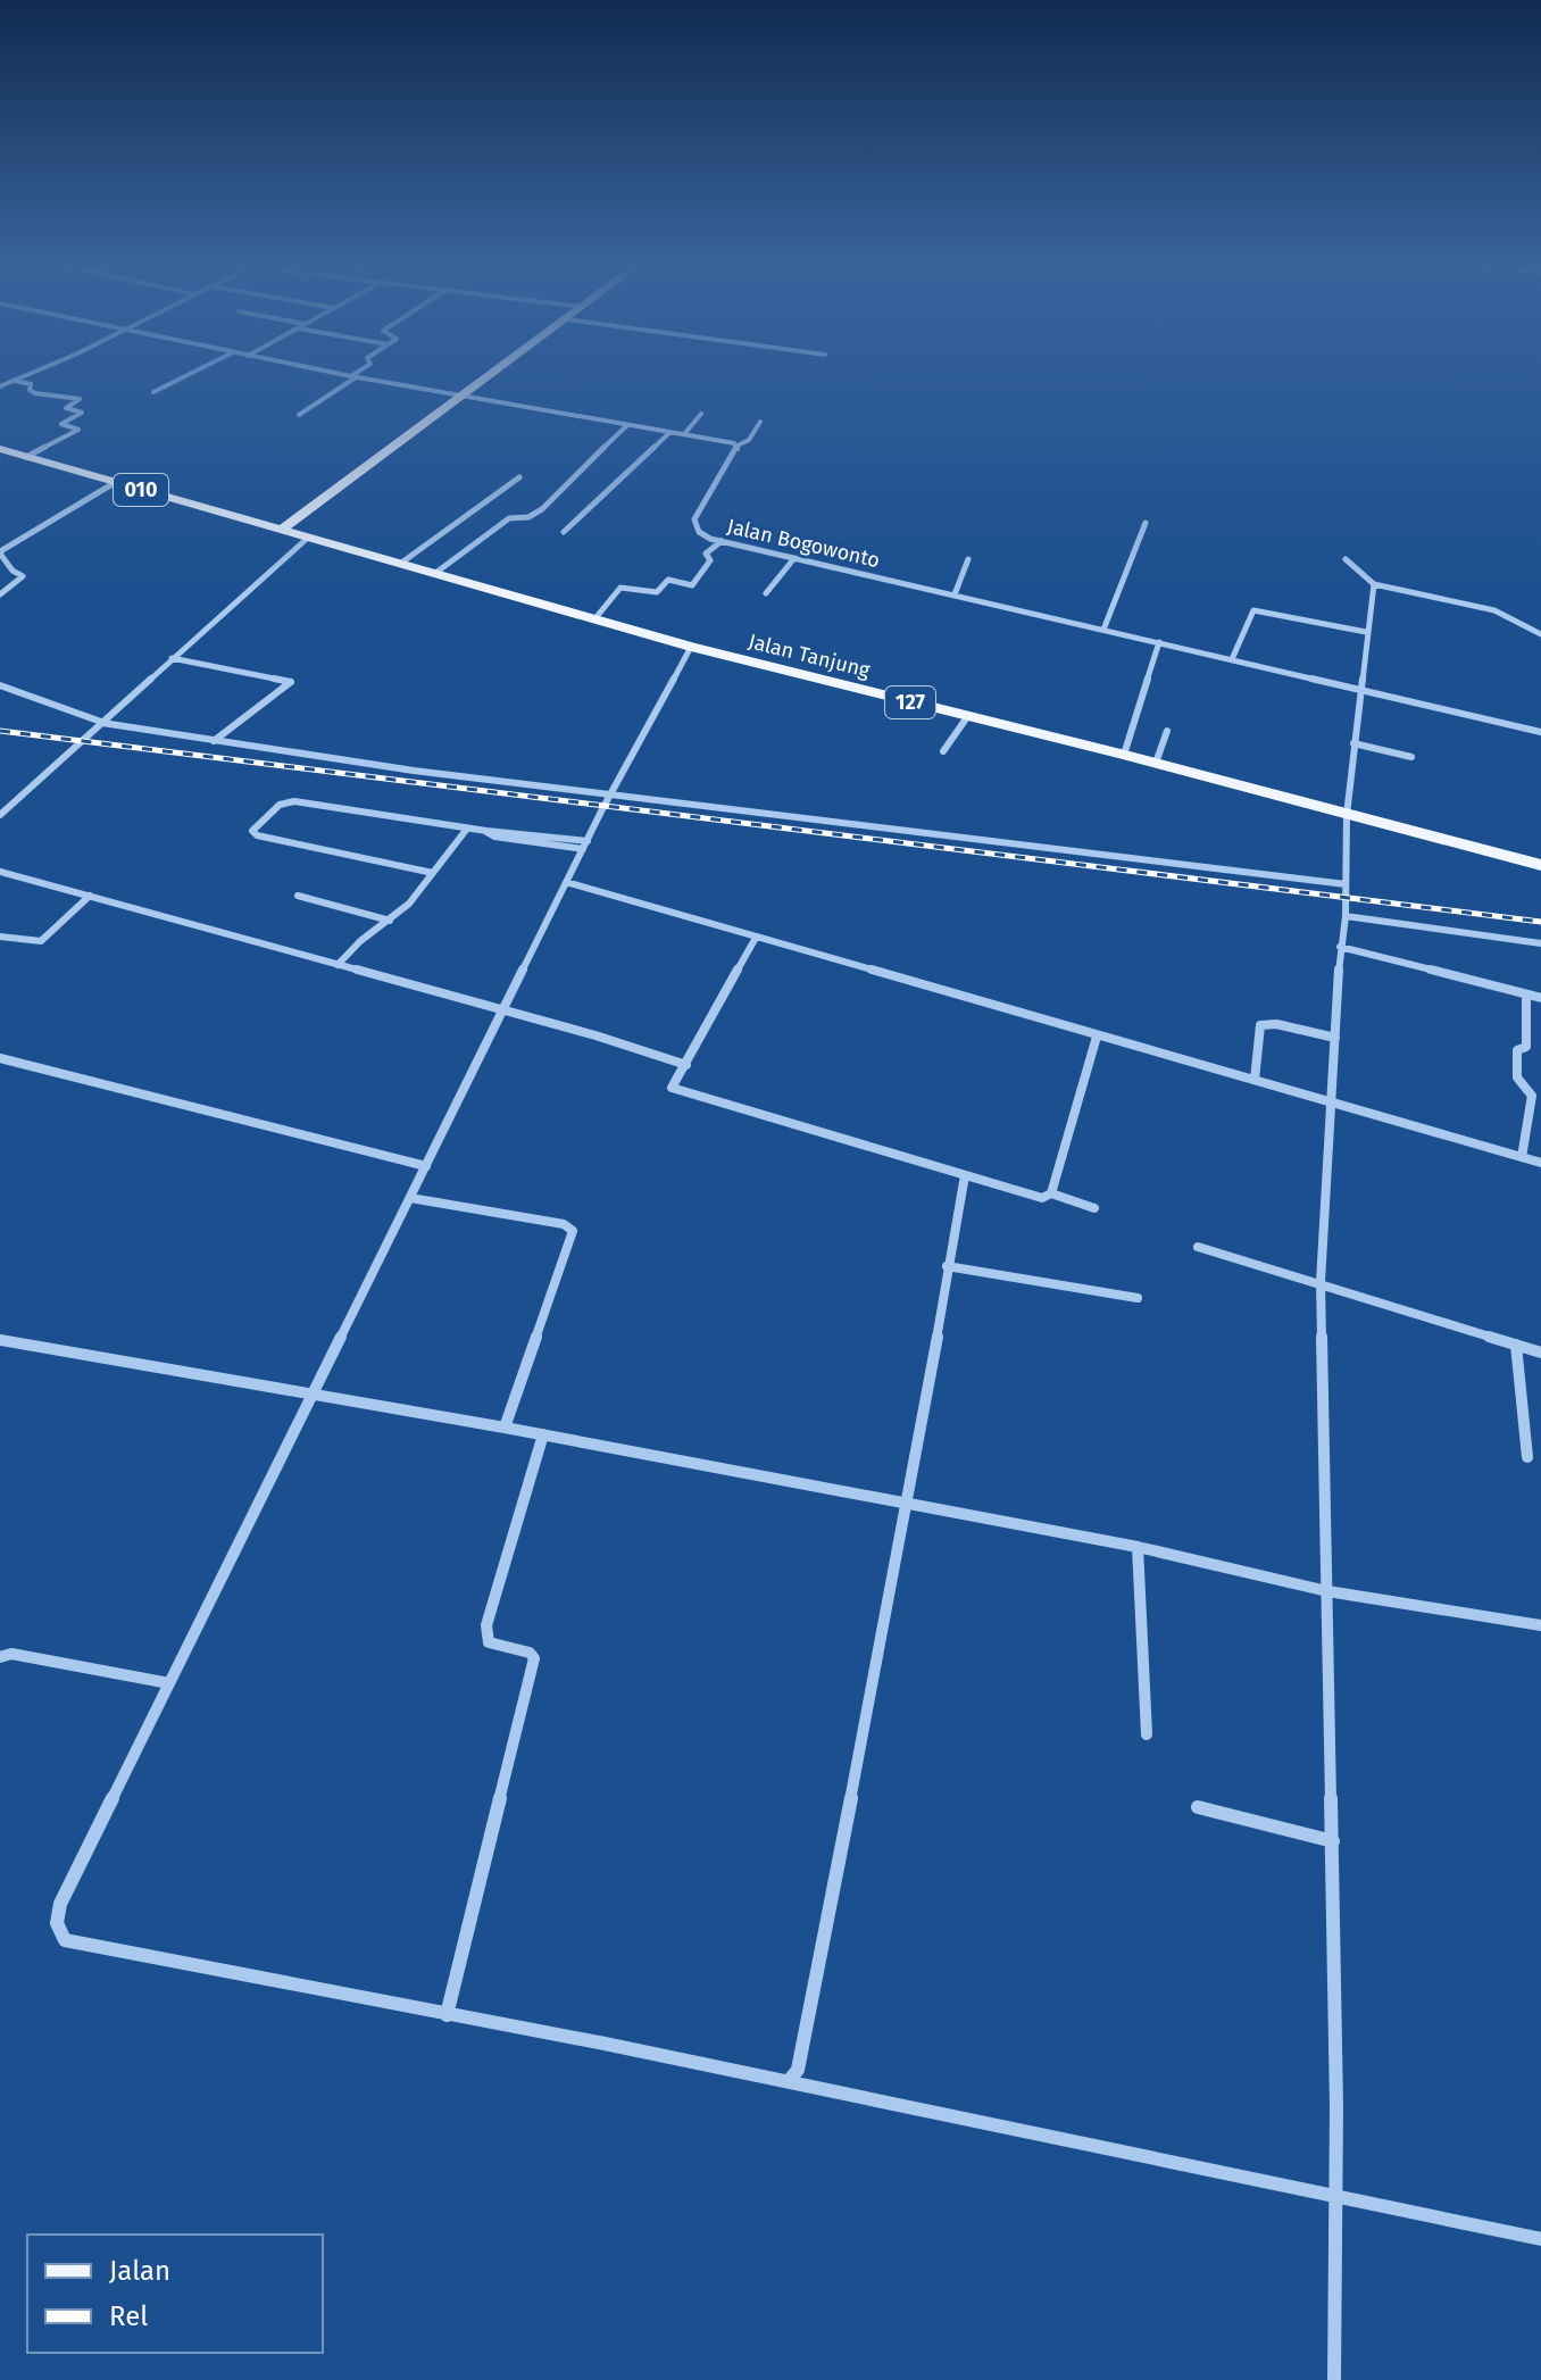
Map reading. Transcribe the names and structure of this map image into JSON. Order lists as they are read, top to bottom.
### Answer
{
  "streets": {
    "main road": ["010", "Jalan Tanjung", "127"],
    "street": ["Jalan Bogowonto"]
  },
  "crossings": [
    ["010", "Jalan Tanjung"]
  ],
  "legend": ["Jalan", "Rel"]
}
